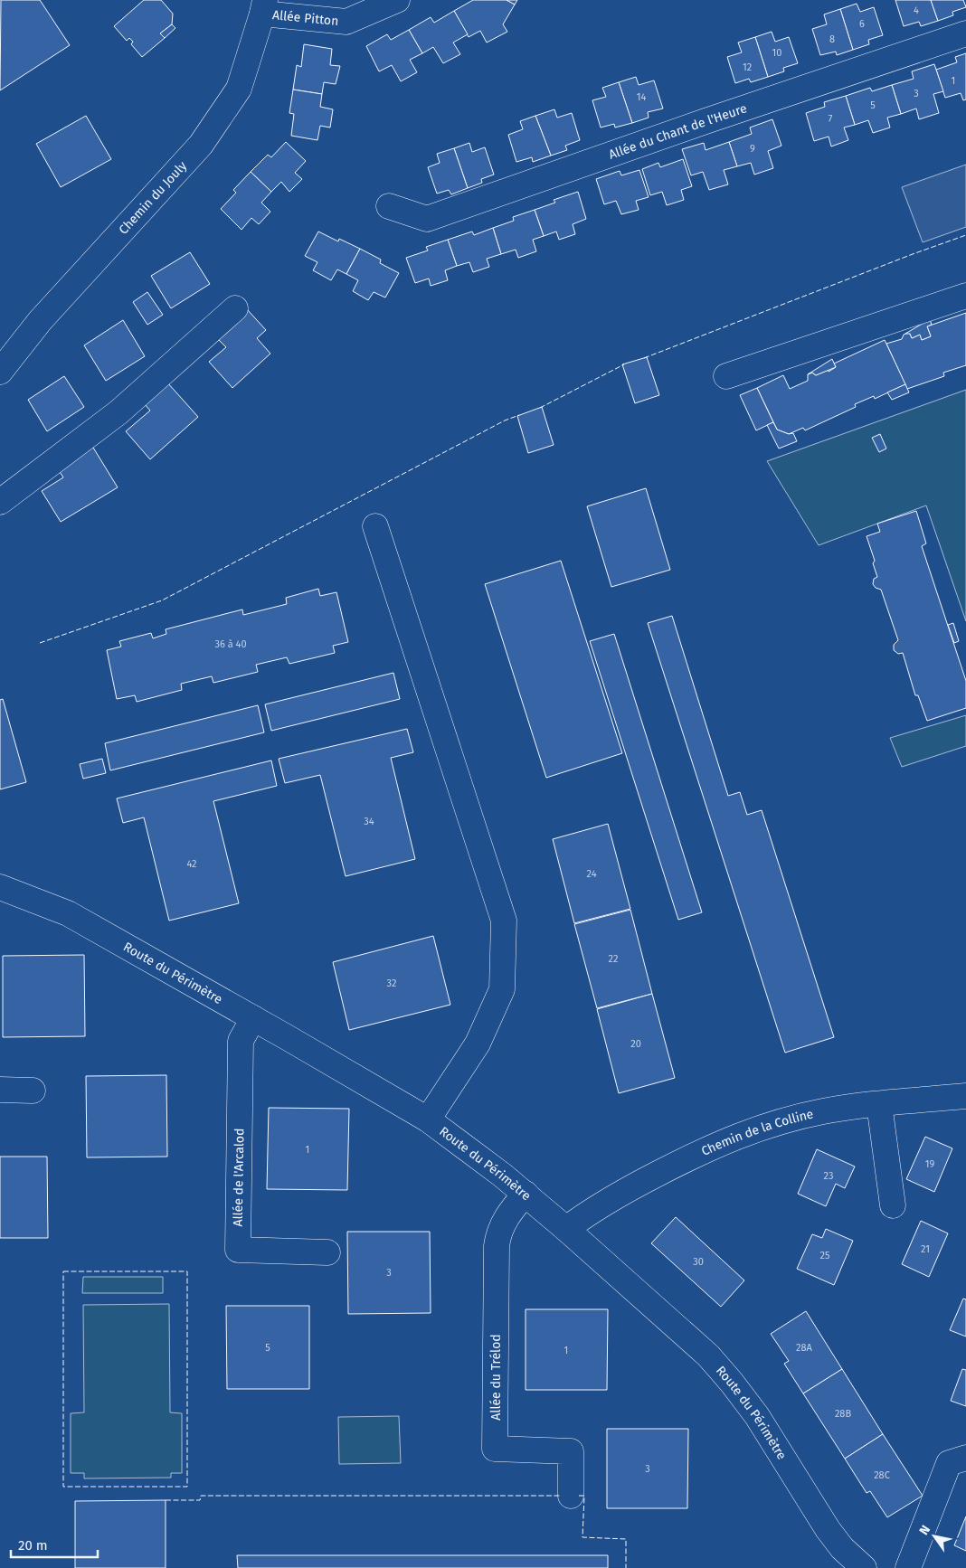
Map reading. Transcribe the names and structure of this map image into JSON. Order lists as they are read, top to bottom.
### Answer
{
  "streets": {
    "street": [
      "Allée Pitton",
      "Allée du Chant de l'Heure",
      "Chemin du Jouly",
      "Route du Périmètre",
      "Chemin de la Colline",
      "Allée de l'Arcalod",
      "Allée du Trélod"
    ]
  },
  "crossings": [
    ["Allée Pitton", "Chemin du Jouly"],
    ["Route du Périmètre", "Chemin de la Colline"],
    ["Route du Périmètre", "Allée de l'Arcalod"],
    ["Route du Périmètre", "Allée du Trélod"]
  ],
  "house_numbers": [
    "4",
    "6",
    "8",
    "10",
    "12",
    "1",
    "3",
    "14",
    "5",
    "7",
    "9",
    "36 à 40",
    "34",
    "42",
    "24",
    "22",
    "32",
    "20",
    "1",
    "19",
    "23",
    "21",
    "25",
    "30",
    "3",
    "5",
    "28A",
    "1",
    "28B",
    "3",
    "28C"
  ],
  "scale_bar": "20 m",
  "north": "top left"
}
